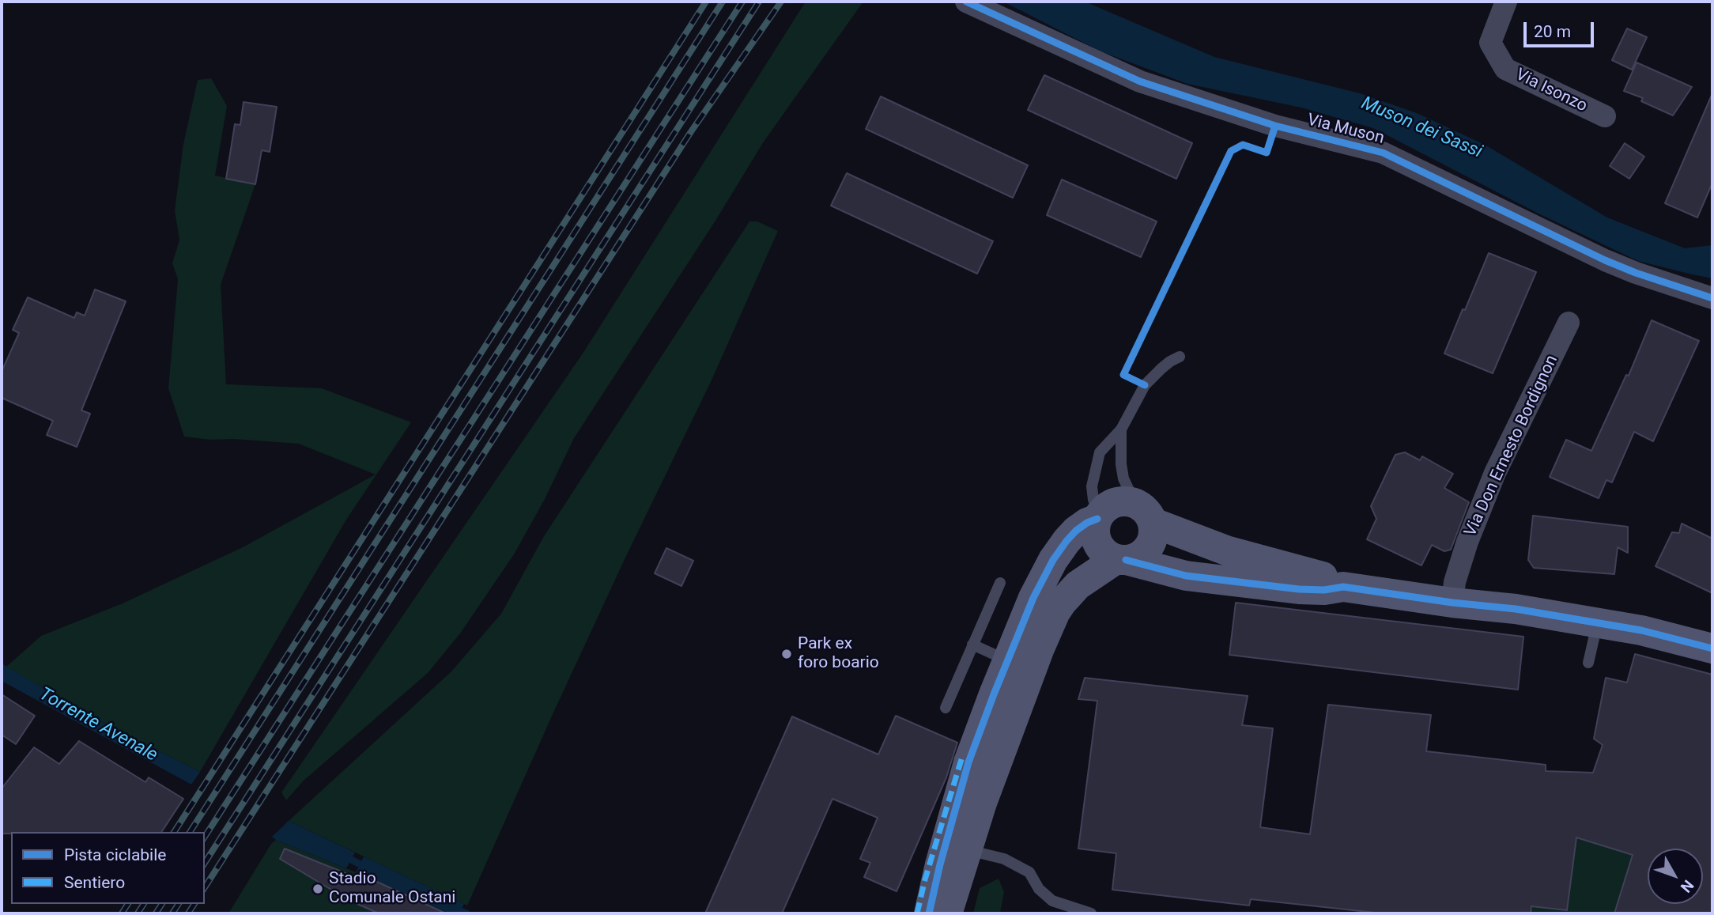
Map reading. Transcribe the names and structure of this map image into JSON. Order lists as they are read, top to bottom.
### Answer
{
  "streets": {
    "street": ["Via Isonzo", "Via Muson", "Via Don Ernesto Bordignon"]
  },
  "water": ["Muson dei Sassi", "Torrente Avenale"],
  "places": ["Park ex foro boario", "Stadio Comunale Ostani"],
  "legend": ["Pista ciclabile", "Sentiero"],
  "scale_bar": "20 m",
  "north": "bottom right"
}
